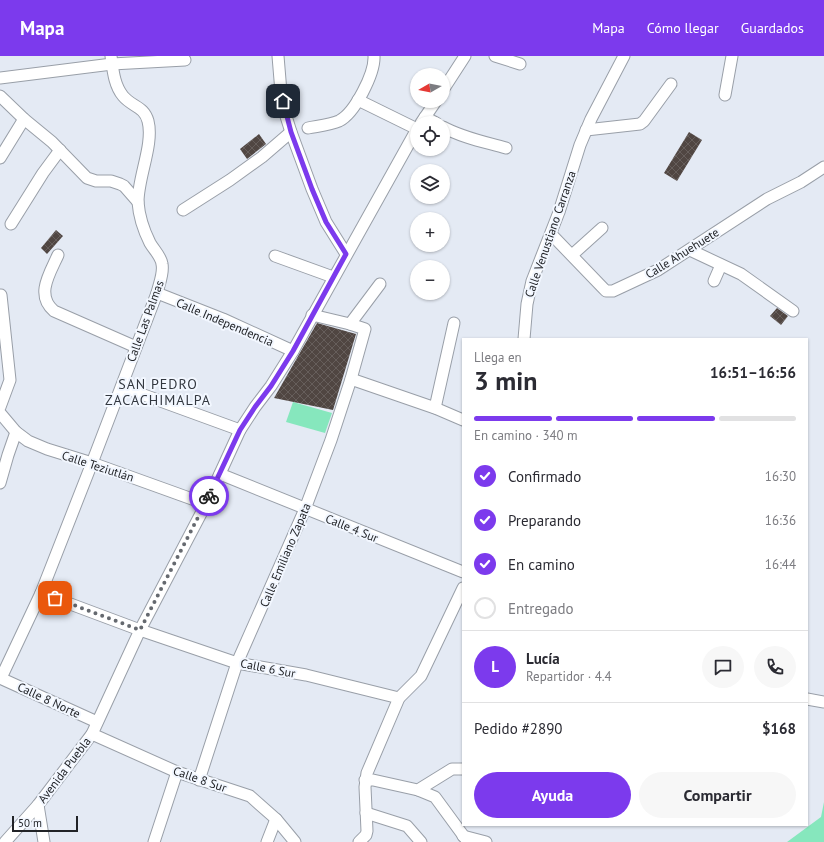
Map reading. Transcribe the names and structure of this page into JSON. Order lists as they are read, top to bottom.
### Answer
{
  "streets": {
    "street": [
      "Calle Venustiano Carranza",
      "Calle Ahuehuete",
      "Calle Las Palmas",
      "Calle Independencia",
      "Calle Teziutlán",
      "Calle 4 Sur",
      "Calle Emiliano Zapata",
      "Calle 6 Sur",
      "Calle 8 Norte",
      "Avenida Puebla",
      "Calle 8 Sur"
    ]
  },
  "crossings": [
    ["Calle Venustiano Carranza", "Calle Ahuehuete"],
    ["Calle Las Palmas", "Calle Independencia"],
    ["Calle Las Palmas", "Calle Teziutlán"],
    ["Calle Las Palmas", "Calle 6 Sur"],
    ["Calle Las Palmas", "Calle 8 Norte"],
    ["Calle Independencia", "Avenida Puebla"],
    ["Calle Teziutlán", "Avenida Puebla"],
    ["Calle 4 Sur", "Calle Emiliano Zapata"],
    ["Calle 4 Sur", "Avenida Puebla"],
    ["Calle Emiliano Zapata", "Calle 6 Sur"],
    ["Calle Emiliano Zapata", "Calle 8 Sur"],
    ["Calle 6 Sur", "Avenida Puebla"],
    ["Calle 8 Norte", "Avenida Puebla"],
    ["Avenida Puebla", "Calle 8 Sur"]
  ],
  "districts": ["SAN PEDRO ZACACHIMALPA"],
  "scale_bar": "50 m",
  "north": "left",
  "page": {
    "header": "Mapa",
    "nav": ["Mapa", "Cómo llegar", "Guardados"],
    "map_buttons": ["+", "−"],
    "heading": ["3 min", "Llega en", "16:51–16:56"],
    "panel": [
      "Lucía",
      "Repartidor · 4.4",
      "Pedido #2890",
      "$168"
    ],
    "bar": "En camino · 340 m",
    "list": [
      ["Confirmado", "16:30"],
      ["Preparando", "16:36"],
      ["En camino", "16:44"],
      "Entregado"
    ],
    "round": "L",
    "buttons": ["Ayuda", "Compartir"],
    "scale": "50 m"
  }
}
